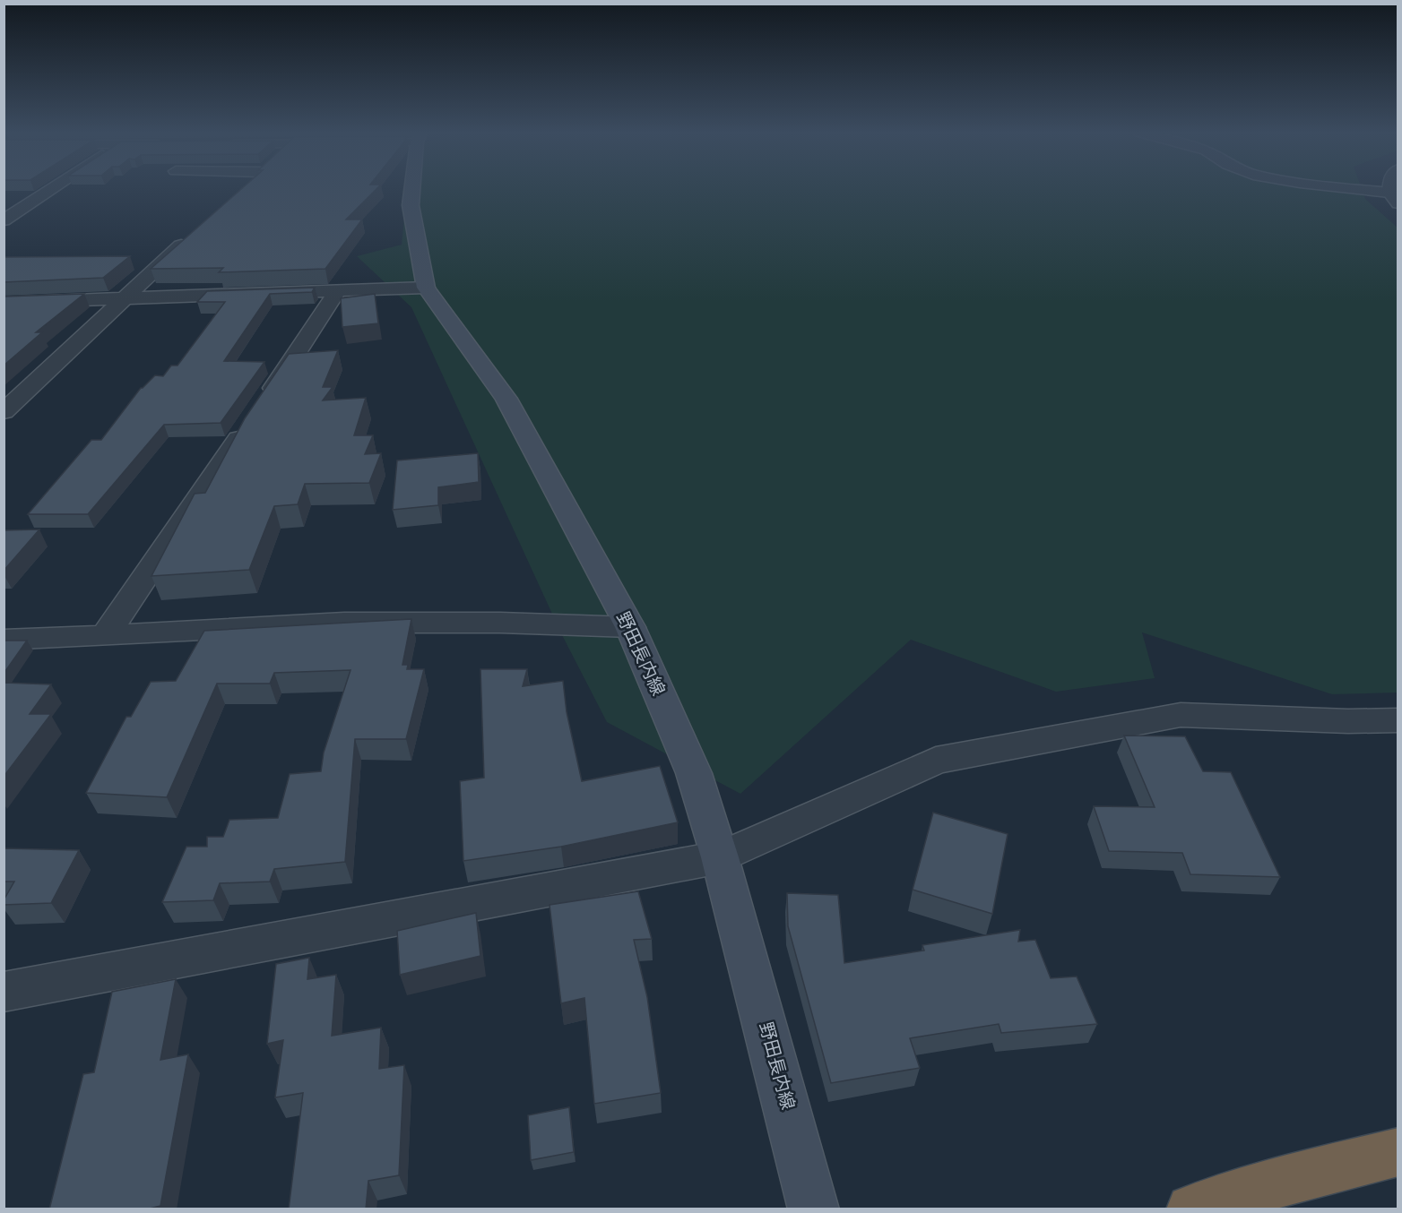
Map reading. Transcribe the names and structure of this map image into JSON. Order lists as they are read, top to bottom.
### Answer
{
  "streets": {
    "main road": ["野田長内線"]
  }
}
